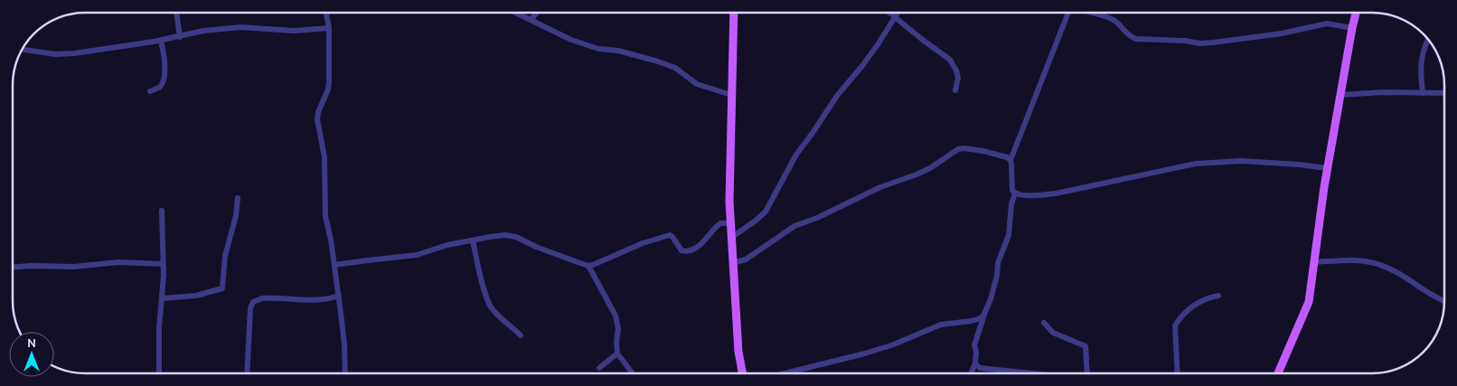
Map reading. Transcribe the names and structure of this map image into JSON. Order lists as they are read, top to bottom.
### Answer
{
  "north": "top"
}
